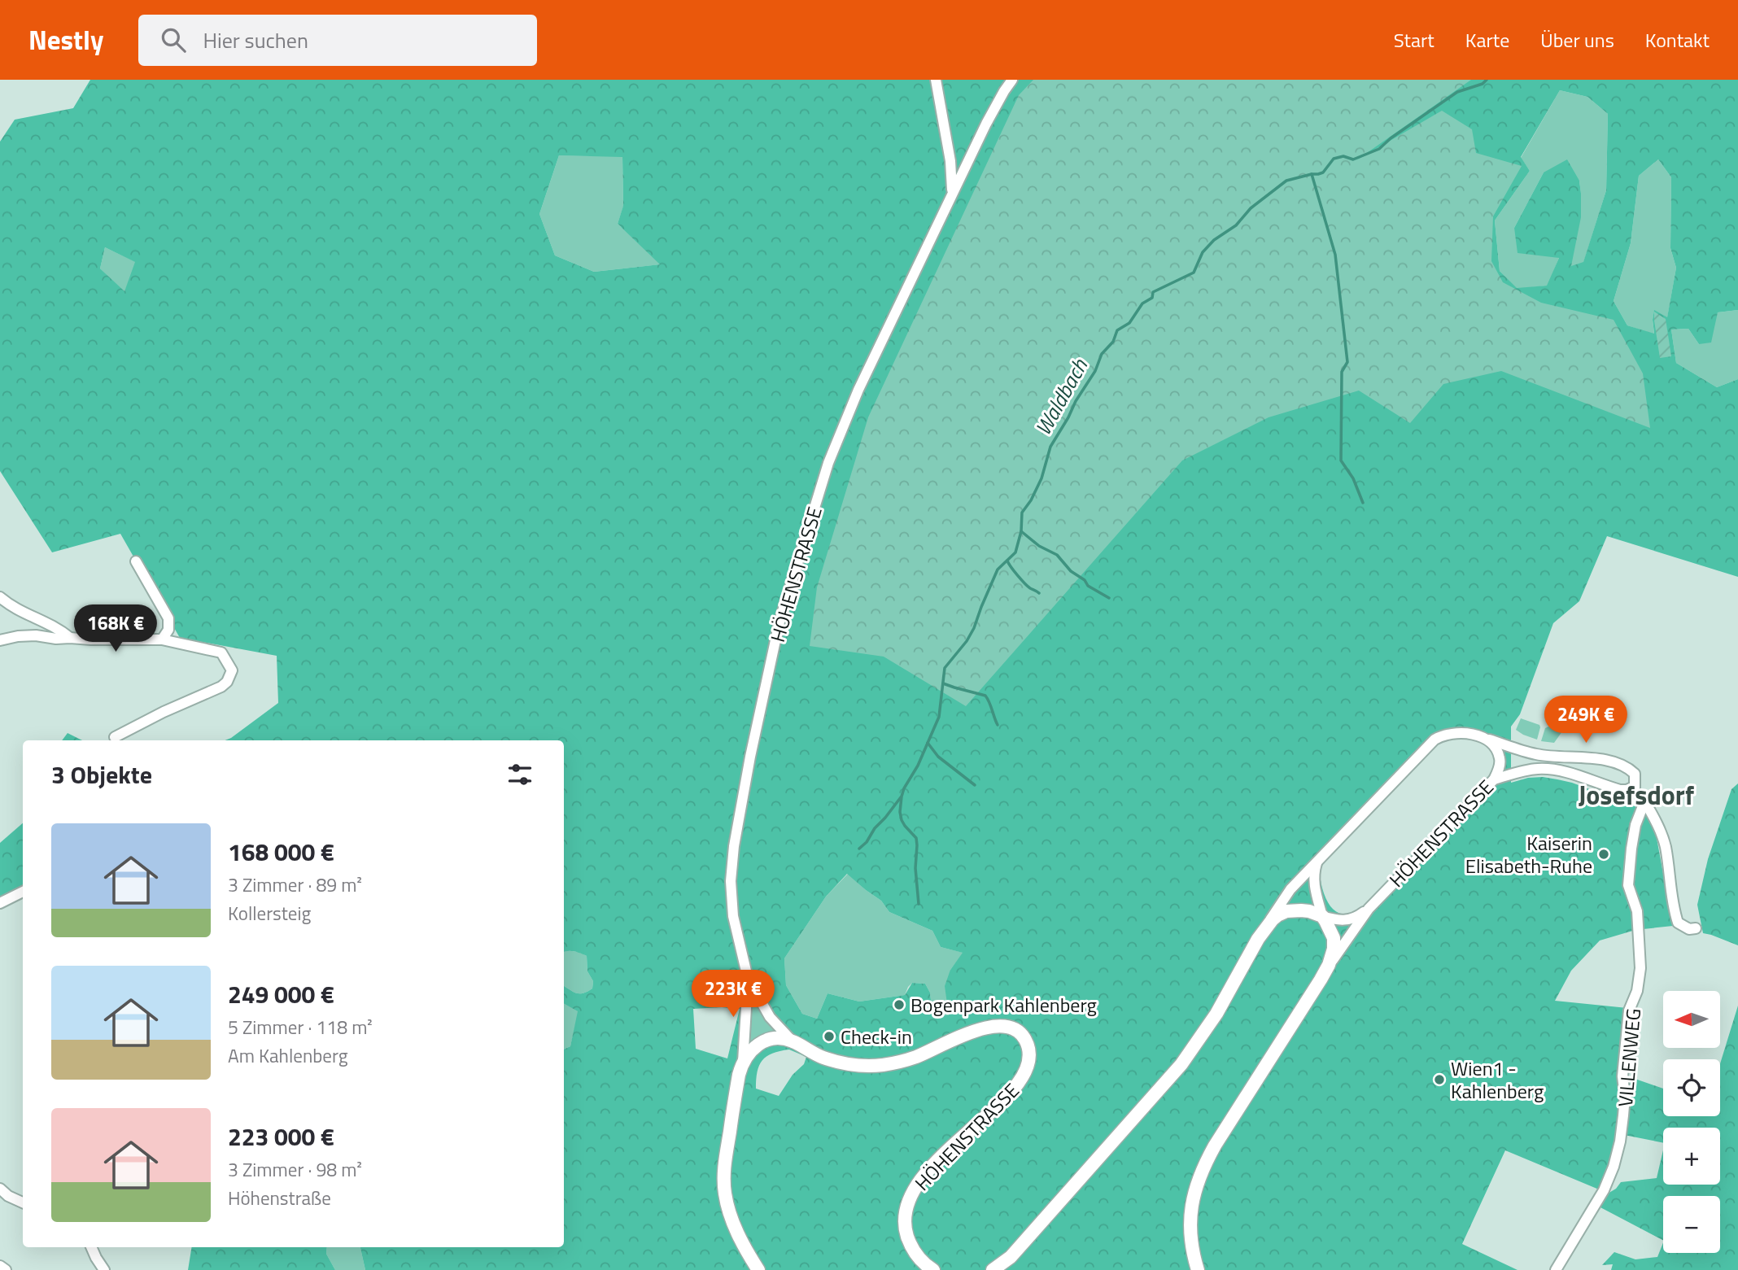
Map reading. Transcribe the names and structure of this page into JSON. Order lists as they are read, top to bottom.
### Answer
{
  "streets": {
    "street": ["HÖHENSTRASSE", "VILLENWEG"]
  },
  "districts": ["Josefsdorf"],
  "water": ["Waldbach"],
  "places": [
    "Kaiserin Elisabeth-Ruhe",
    "Bogenpark Kahlenberg",
    "Check-in",
    "Wien1 - Kahlenberg"
  ],
  "north": "left",
  "page": {
    "header": "Nestly",
    "search": "Hier suchen",
    "nav": [
      "Start",
      "Karte",
      "Über uns",
      "Kontakt"
    ],
    "price": ["168K €", "249K €", "223K €"],
    "heading": "3 Objekte",
    "list": [
      {
        "name": "168 000 €",
        "note": "3 Zimmer · 89 m² · Kollersteig"
      },
      {
        "name": "249 000 €",
        "note": "5 Zimmer · 118 m² · Am Kahlenberg"
      },
      {
        "name": "223 000 €",
        "note": "3 Zimmer · 98 m² · Höhenstraße"
      }
    ],
    "map_buttons": ["+", "−"]
  }
}
